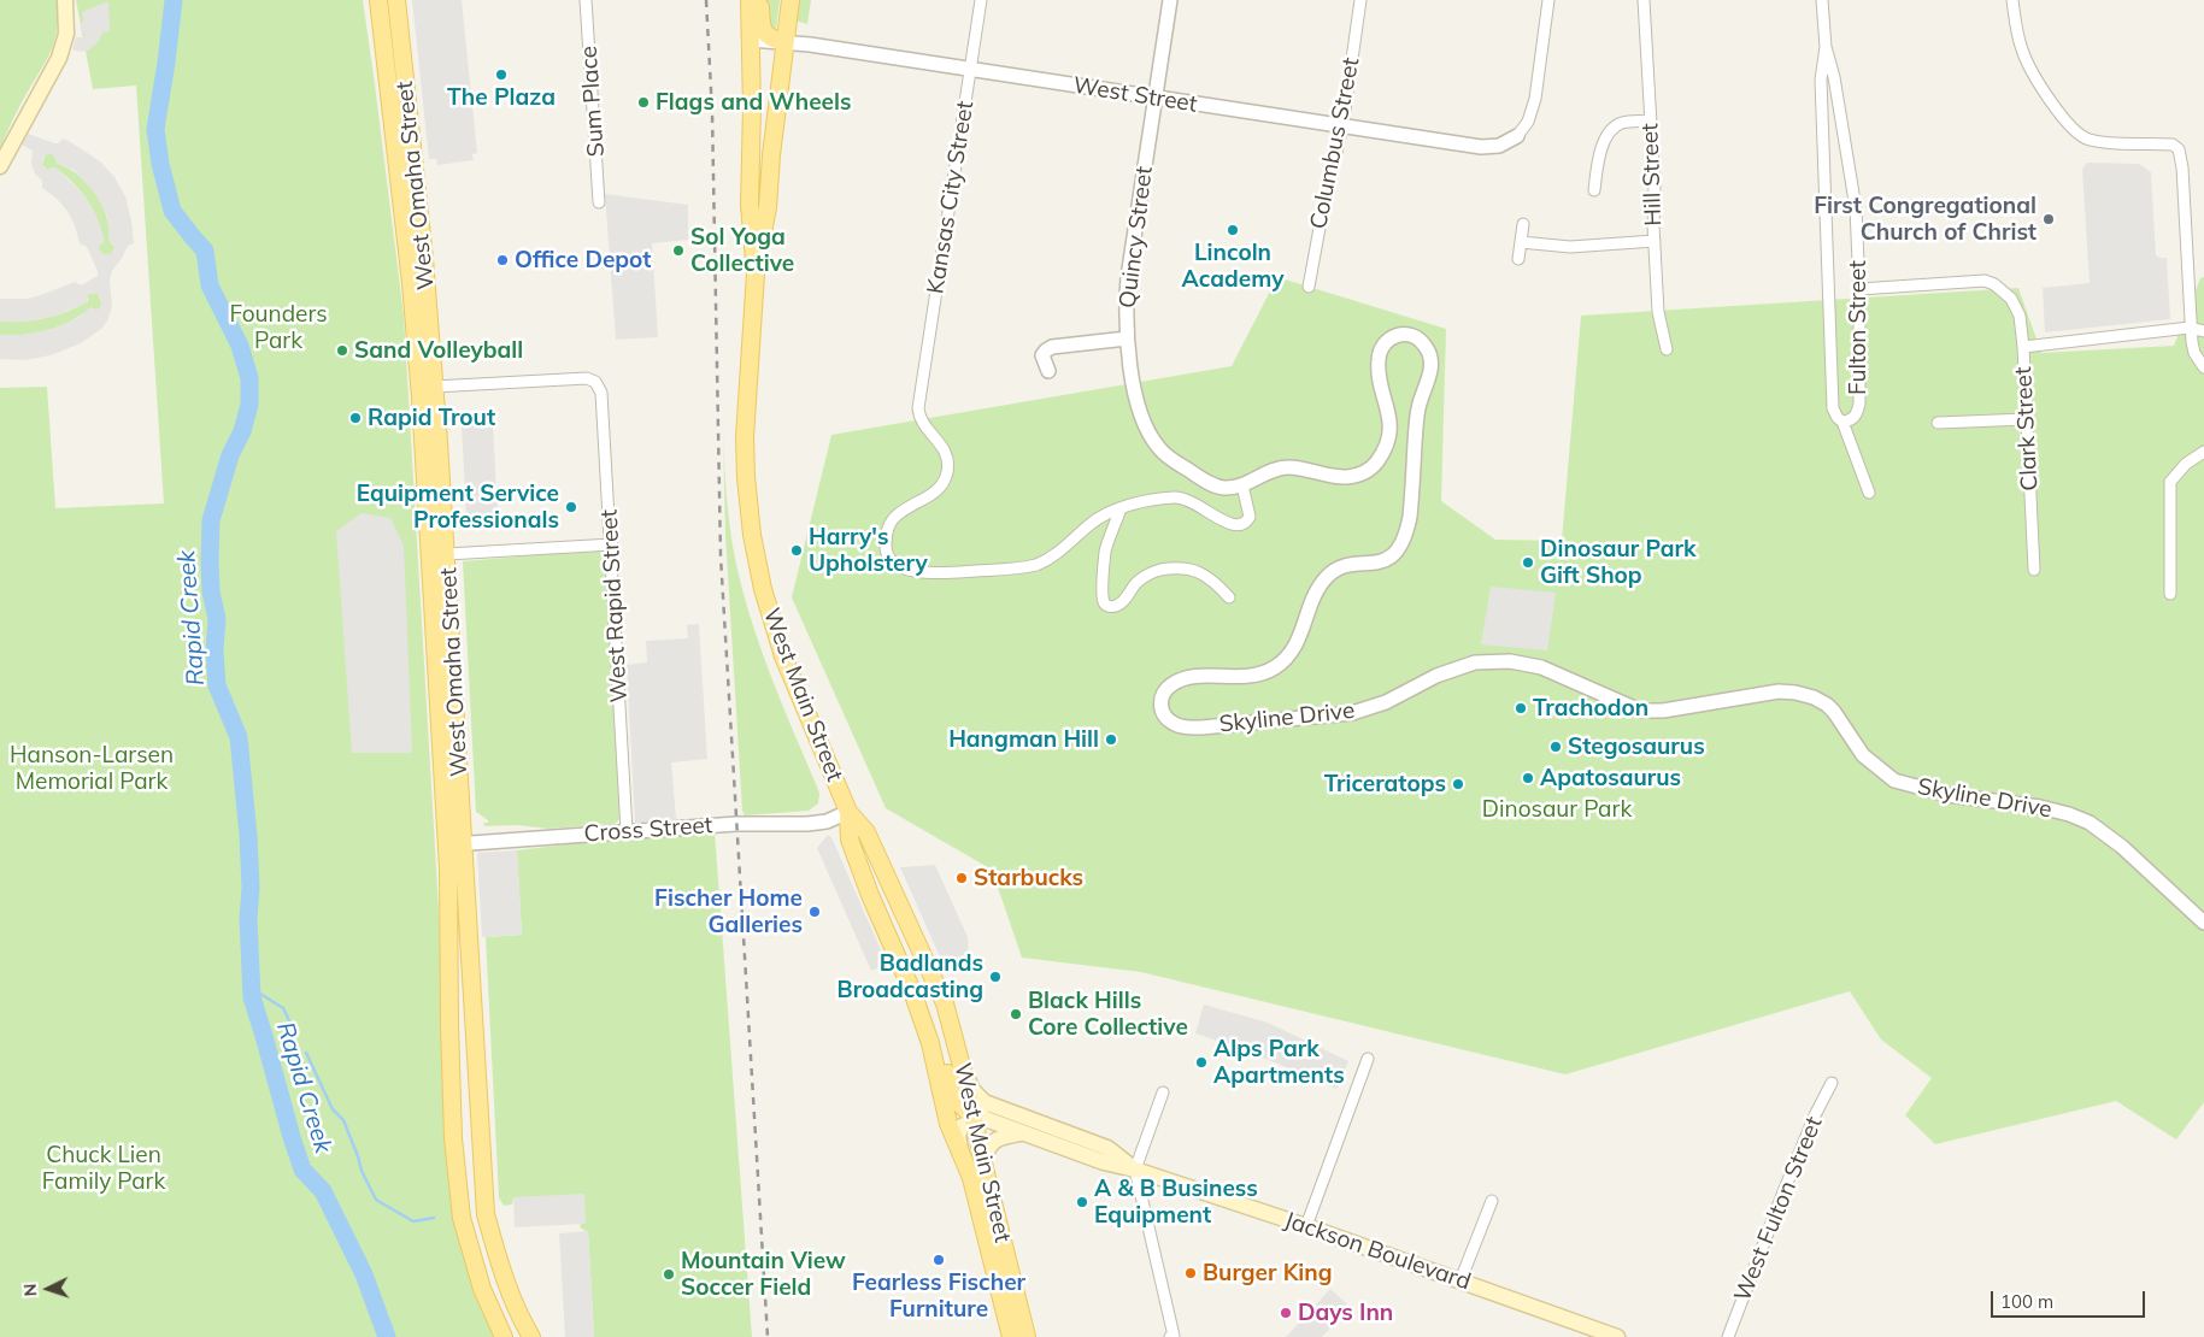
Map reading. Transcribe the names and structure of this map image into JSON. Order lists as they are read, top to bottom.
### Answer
{
  "streets": {
    "main road": ["West Omaha Street", "West Main Street", "Jackson Boulevard"],
    "street": [
      "West Street",
      "Sum Place",
      "Columbus Street",
      "Hill Street",
      "Kansas City Street",
      "Quincy Street",
      "Fulton Street",
      "Clark Street",
      "West Rapid Street",
      "Skyline Drive",
      "Cross Street",
      "West Fulton Street"
    ]
  },
  "crossings": [
    ["West Street", "Columbus Street"],
    ["West Street", "Kansas City Street"],
    ["West Street", "Quincy Street"],
    ["West Street", "West Main Street"],
    ["West Omaha Street", "West Rapid Street"],
    ["West Omaha Street", "Cross Street"],
    ["Kansas City Street", "Quincy Street"],
    ["Kansas City Street", "Skyline Drive"],
    ["Quincy Street", "Skyline Drive"],
    ["Fulton Street", "Clark Street"],
    ["West Rapid Street", "Cross Street"],
    ["West Main Street", "Cross Street"],
    ["West Main Street", "Jackson Boulevard"]
  ],
  "water": ["Rapid Creek"],
  "parks": [
    "Founders Park",
    "Hanson-Larsen Memorial Park",
    "Dinosaur Park",
    "Chuck Lien Family Park"
  ],
  "places": [
    "The Plaza",
    "Flags and Wheels",
    "First Congregational Church of Christ",
    "Lincoln Academy",
    "Sol Yoga Collective",
    "Office Depot",
    "Sand Volleyball",
    "Rapid Trout",
    "Equipment Service Professionals",
    "Harry's Upholstery",
    "Dinosaur Park Gift Shop",
    "Trachodon",
    "Hangman Hill",
    "Stegosaurus",
    "Apatosaurus",
    "Triceratops",
    "Starbucks",
    "Fischer Home Galleries",
    "Badlands Broadcasting",
    "Black Hills Core Collective",
    "Alps Park Apartments",
    "A & B Business Equipment",
    "Fearless Fischer Furniture",
    "Burger King",
    "Mountain View Soccer Field",
    "Days Inn"
  ],
  "scale_bar": "100 m",
  "north": "left"
}
